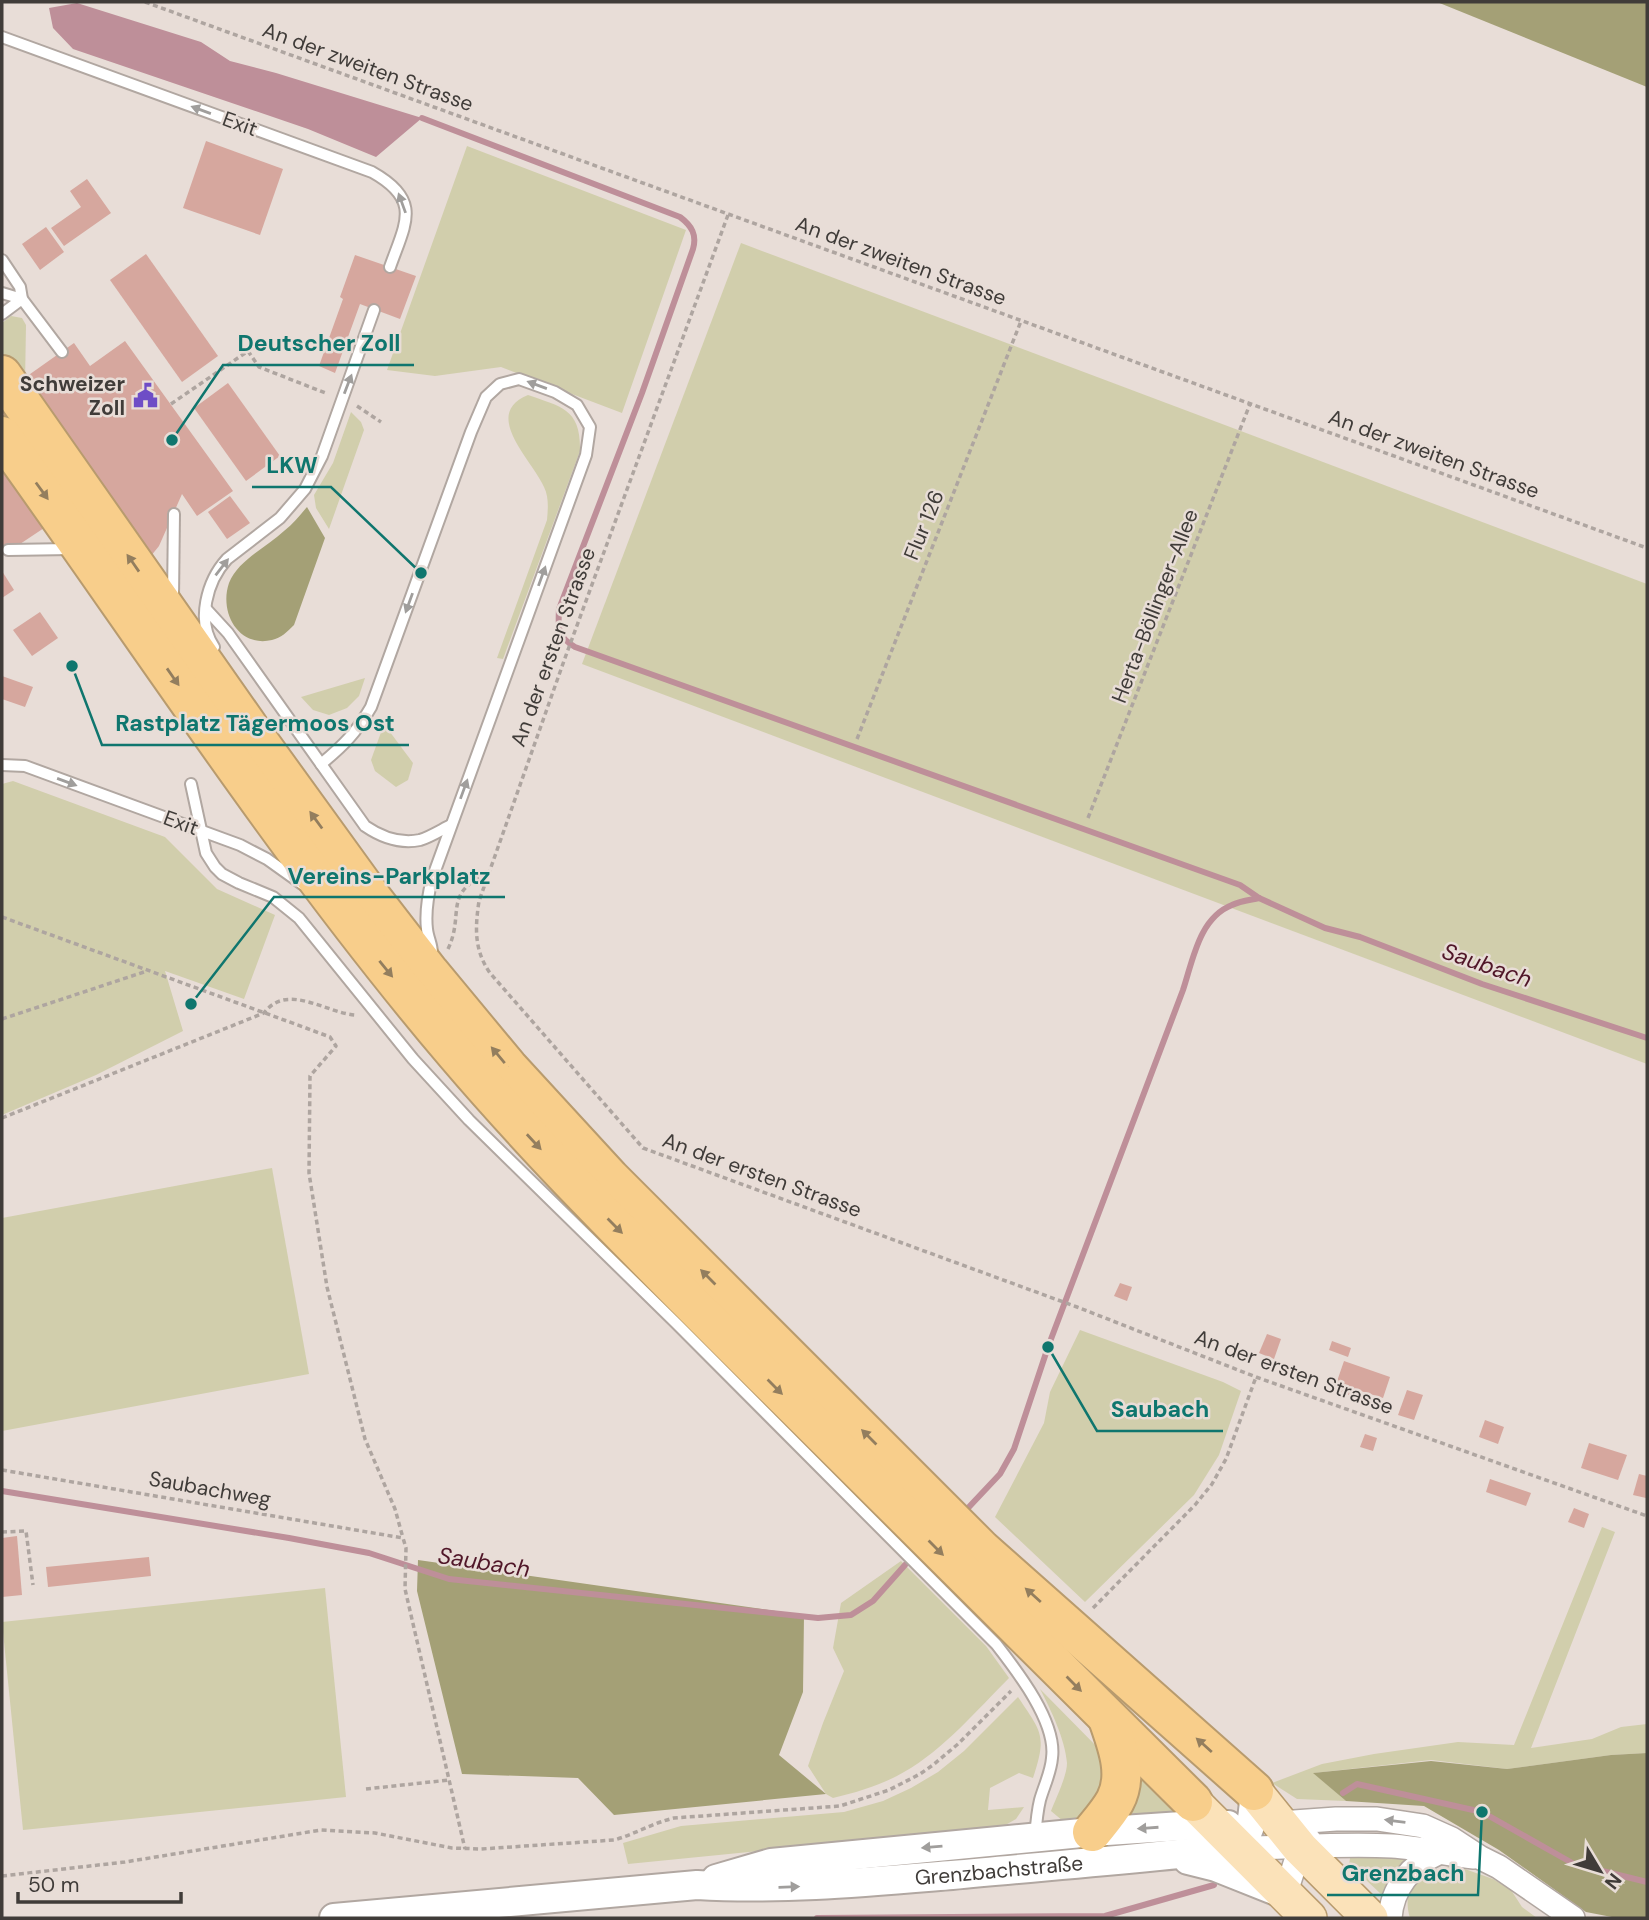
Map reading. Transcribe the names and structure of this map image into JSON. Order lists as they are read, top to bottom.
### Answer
{
  "streets": {
    "street": ["Grenzbachstraße"],
    "lane": ["Exit"],
    "path": [
      "An der zweiten Strasse",
      "Flur 126",
      "Herta-Böllinger-Allee",
      "An der ersten Strasse",
      "Saubachweg"
    ]
  },
  "crossings": [
    ["An der zweiten Strasse", "Flur 126"],
    ["An der zweiten Strasse", "Herta-Böllinger-Allee"],
    ["An der zweiten Strasse", "An der ersten Strasse"]
  ],
  "water": ["Saubach"],
  "places": {
    "public building": ["Schweizer Zoll"],
    "other": [
      "Deutscher Zoll",
      "LKW",
      "Rastplatz Tägermoos Ost",
      "Vereins-Parkplatz",
      "Saubach",
      "Grenzbach"
    ]
  },
  "scale_bar": "50 m",
  "north": "bottom right"
}
